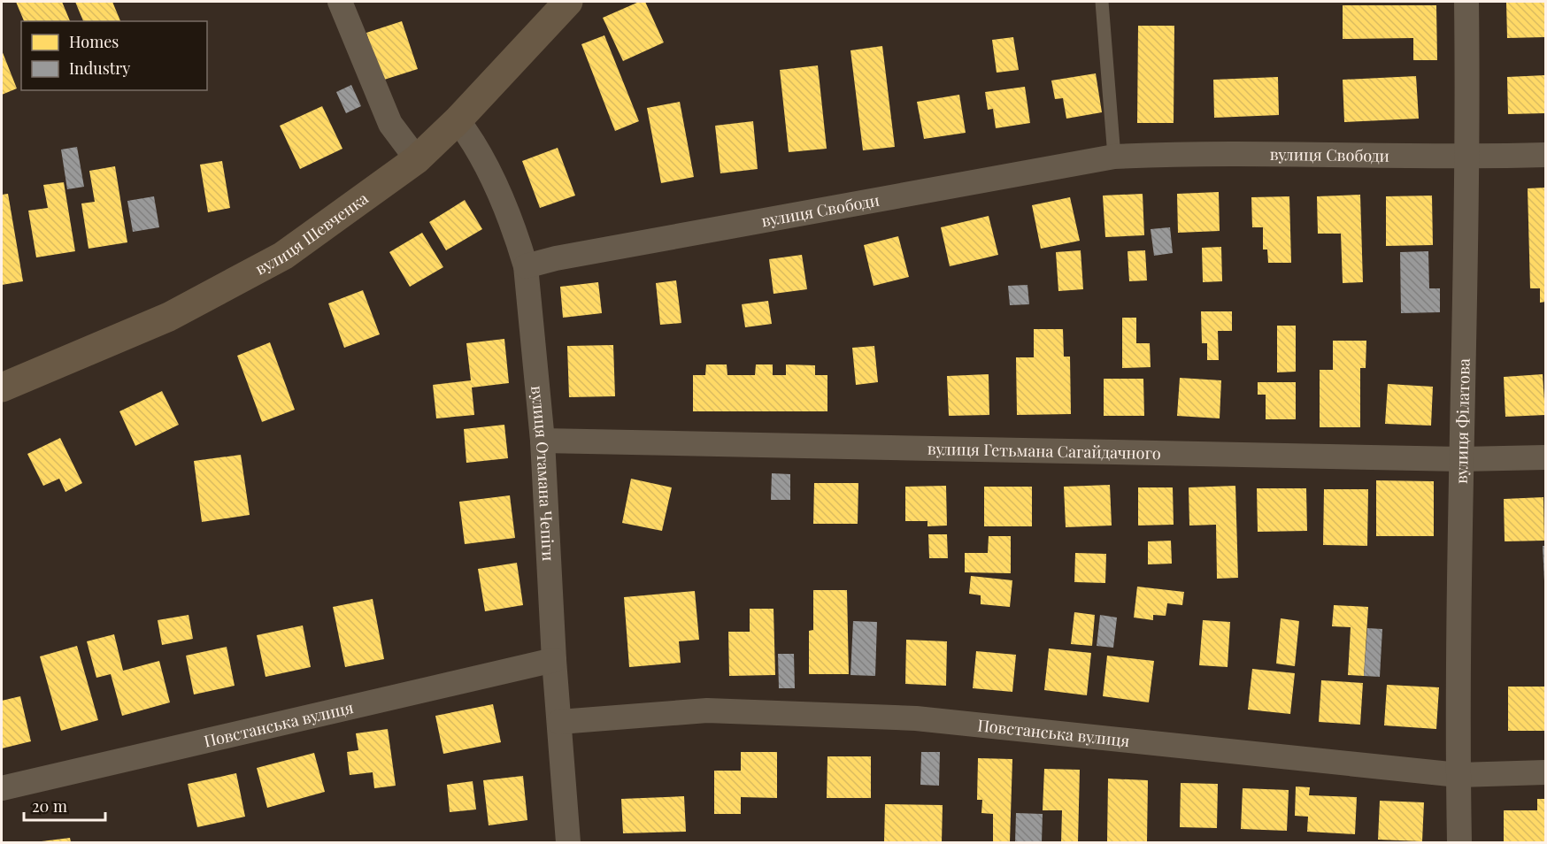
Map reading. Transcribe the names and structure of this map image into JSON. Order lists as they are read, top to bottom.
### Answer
{
  "streets": {
    "main road": ["вулиця Шевченка"],
    "street": [
      "вулиця Свободи",
      "вулиця Філатова",
      "вулиця Гетьмана Сагайдачного",
      "вулиця Отамана Чепіги",
      "Повстанська вулиця"
    ]
  },
  "crossings": [
    ["вулиця Свободи", "вулиця Філатова"],
    ["вулиця Свободи", "вулиця Отамана Чепіги"],
    ["вулиця Шевченка", "вулиця Отамана Чепіги"],
    ["вулиця Філатова", "вулиця Гетьмана Сагайдачного"],
    ["вулиця Філатова", "Повстанська вулиця"],
    ["вулиця Гетьмана Сагайдачного", "вулиця Отамана Чепіги"],
    ["вулиця Отамана Чепіги", "Повстанська вулиця"]
  ],
  "legend": ["Homes", "Industry"],
  "scale_bar": "20 m"
}
